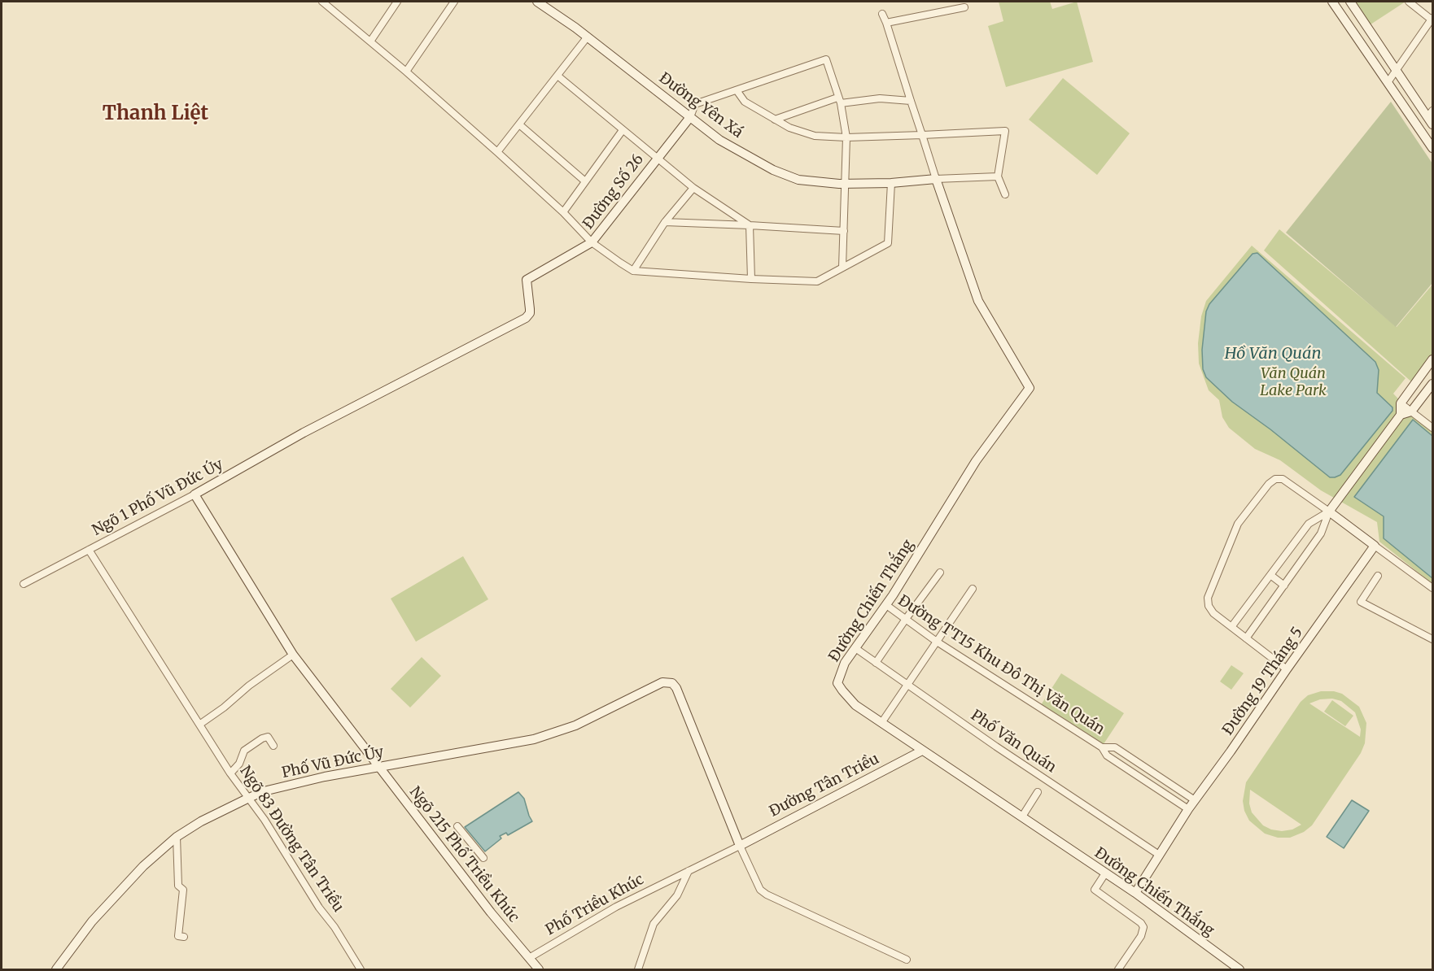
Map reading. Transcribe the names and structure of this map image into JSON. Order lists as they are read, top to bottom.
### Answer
{
  "streets": {
    "street": [
      "Đường Yên Xá",
      "Đường Số 26",
      "Ngõ 1 Phố Vũ Đức Úy",
      "Đường Chiến Thắng",
      "Đường TT15 Khu Đô Thị Văn Quán",
      "Đường 19 Tháng 5",
      "Phố Văn Quán",
      "Phố Vũ Đức Úy",
      "Đường Tân Triều",
      "Ngõ 83 Đường Tân Triều",
      "Ngõ 215 Phố Triều Khúc",
      "Phố Triều Khúc"
    ]
  },
  "crossings": [
    ["Đường Yên Xá", "Đường Số 26"],
    ["Đường Yên Xá", "Đường Chiến Thắng"],
    ["Đường Số 26", "Ngõ 1 Phố Vũ Đức Úy"],
    ["Ngõ 1 Phố Vũ Đức Úy", "Ngõ 83 Đường Tân Triều"],
    ["Ngõ 1 Phố Vũ Đức Úy", "Ngõ 215 Phố Triều Khúc"],
    ["Đường Chiến Thắng", "Đường TT15 Khu Đô Thị Văn Quán"],
    ["Đường Chiến Thắng", "Đường 19 Tháng 5"],
    ["Đường Chiến Thắng", "Phố Văn Quán"],
    ["Đường Chiến Thắng", "Đường Tân Triều"],
    ["Đường 19 Tháng 5", "Phố Văn Quán"],
    ["Phố Vũ Đức Úy", "Đường Tân Triều"],
    ["Phố Vũ Đức Úy", "Ngõ 83 Đường Tân Triều"],
    ["Phố Vũ Đức Úy", "Ngõ 215 Phố Triều Khúc"],
    ["Đường Tân Triều", "Phố Triều Khúc"],
    ["Ngõ 215 Phố Triều Khúc", "Phố Triều Khúc"]
  ],
  "districts": ["Thanh Liệt"],
  "water": ["Hồ Văn Quán"],
  "parks": ["Văn Quán Lake Park"]
}
